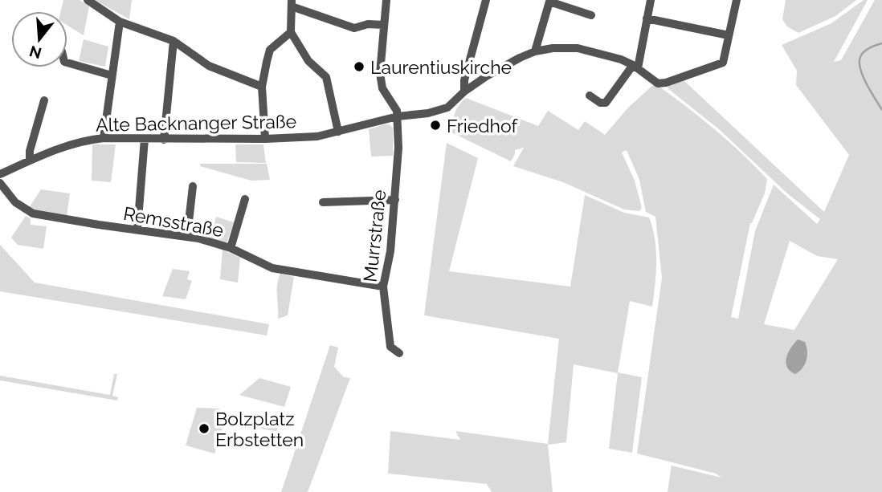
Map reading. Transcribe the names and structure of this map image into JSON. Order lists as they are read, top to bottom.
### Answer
{
  "streets": {
    "street": ["Alte Backnanger Straße", "Remsstraße", "Murrstraße"]
  },
  "crossings": [
    ["Alte Backnanger Straße", "Murrstraße"],
    ["Remsstraße", "Murrstraße"]
  ],
  "places": ["Laurentiuskirche", "Friedhof", "Bolzplatz Erbstetten"],
  "north": "bottom"
}
